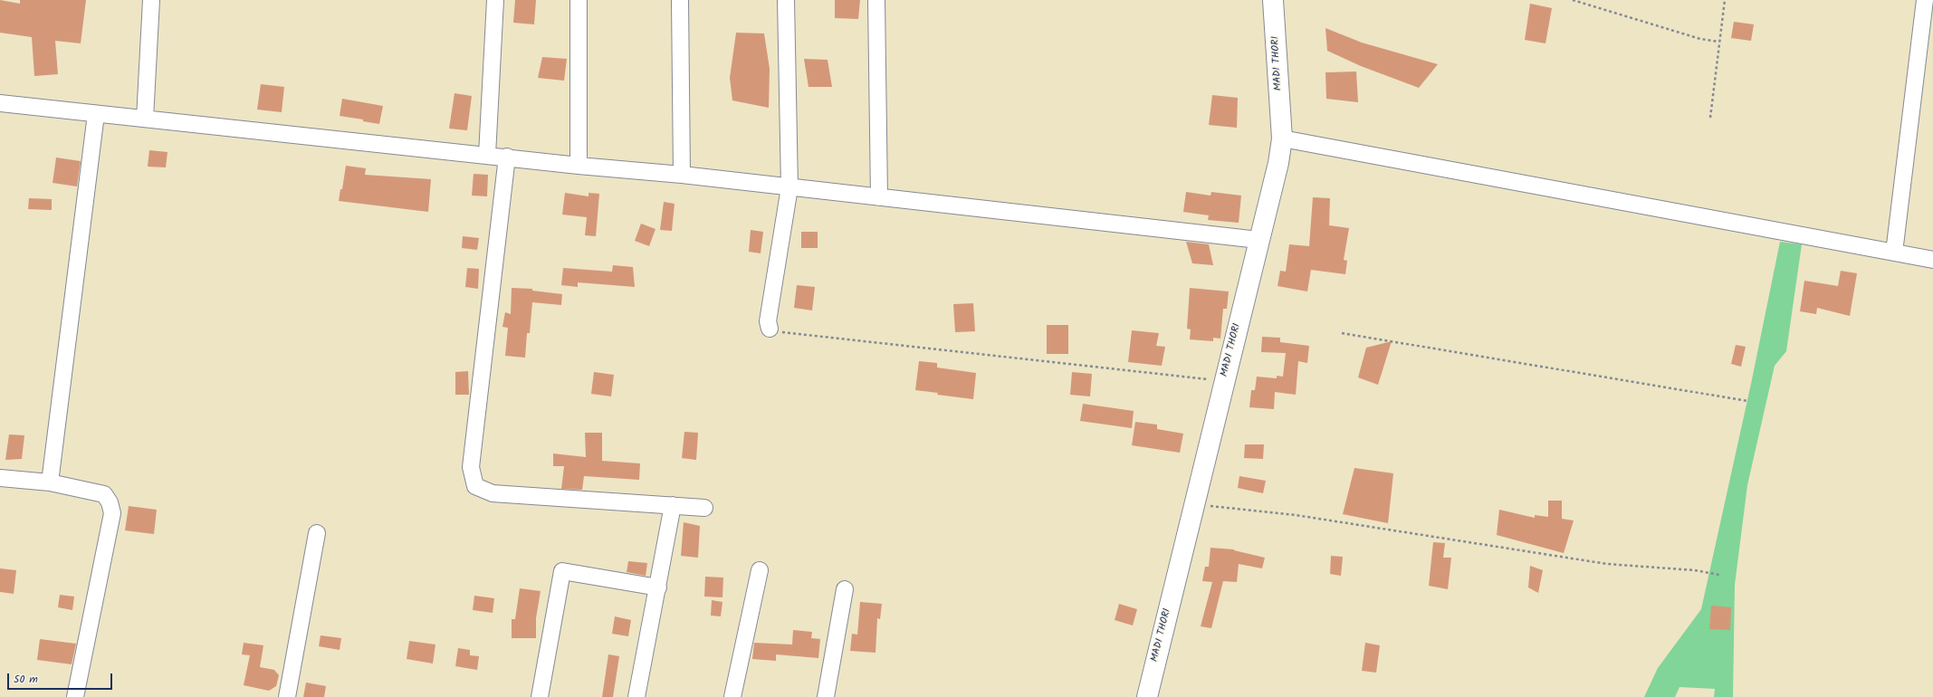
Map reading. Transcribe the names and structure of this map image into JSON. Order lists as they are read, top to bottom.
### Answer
{
  "streets": {
    "main road": ["MADI THORI"]
  },
  "scale_bar": "50 m"
}
